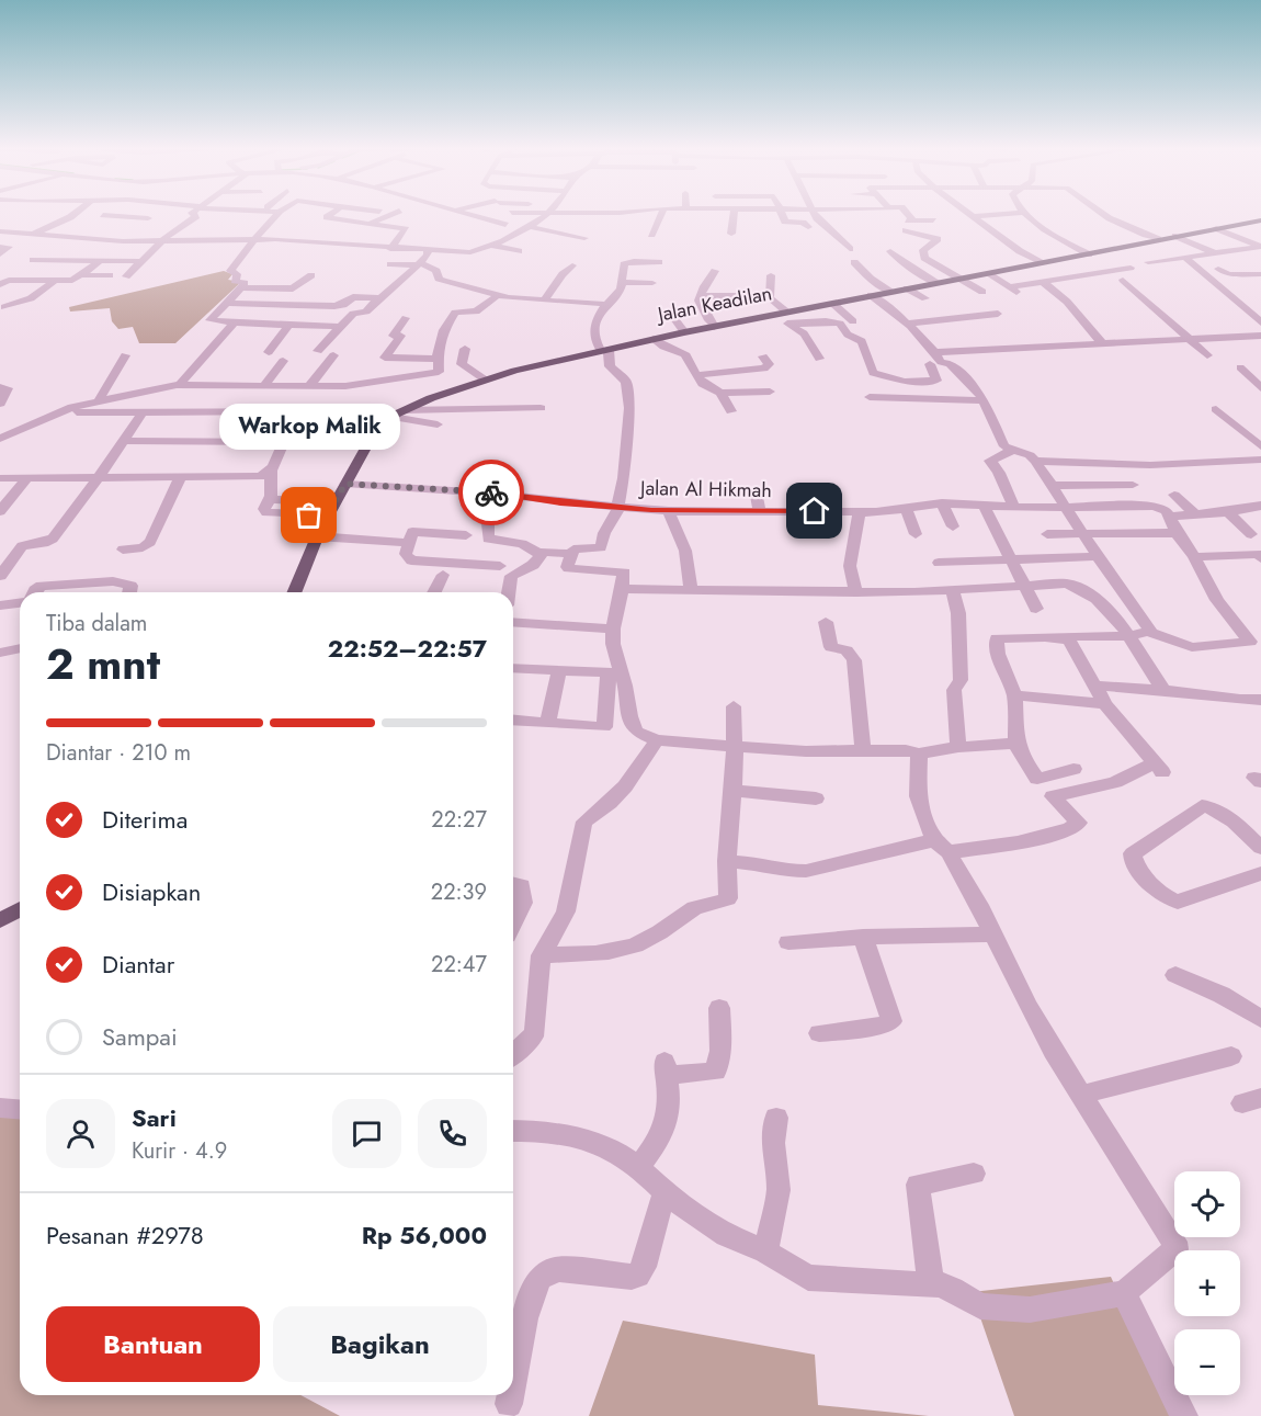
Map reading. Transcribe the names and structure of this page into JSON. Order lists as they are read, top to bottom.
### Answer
{
  "streets": {
    "main road": ["Jalan Keadilan"],
    "street": ["Jalan Al Hikmah"]
  },
  "crossings": [
    ["Jalan Keadilan", "Jalan Al Hikmah"]
  ],
  "places": ["Warkop Malik"],
  "page": {
    "bubble": "Warkop Malik",
    "heading": ["2 mnt", "Tiba dalam", "22:52–22:57"],
    "panel": [
      "Sari",
      "Kurir · 4.9",
      "Pesanan #2978",
      "Rp 56,000"
    ],
    "bar": "Diantar · 210 m",
    "list": [
      ["Diterima", "22:27"],
      ["Disiapkan", "22:39"],
      ["Diantar", "22:47"],
      "Sampai"
    ],
    "map_buttons": ["+", "−"],
    "buttons": ["Bantuan", "Bagikan"]
  }
}
